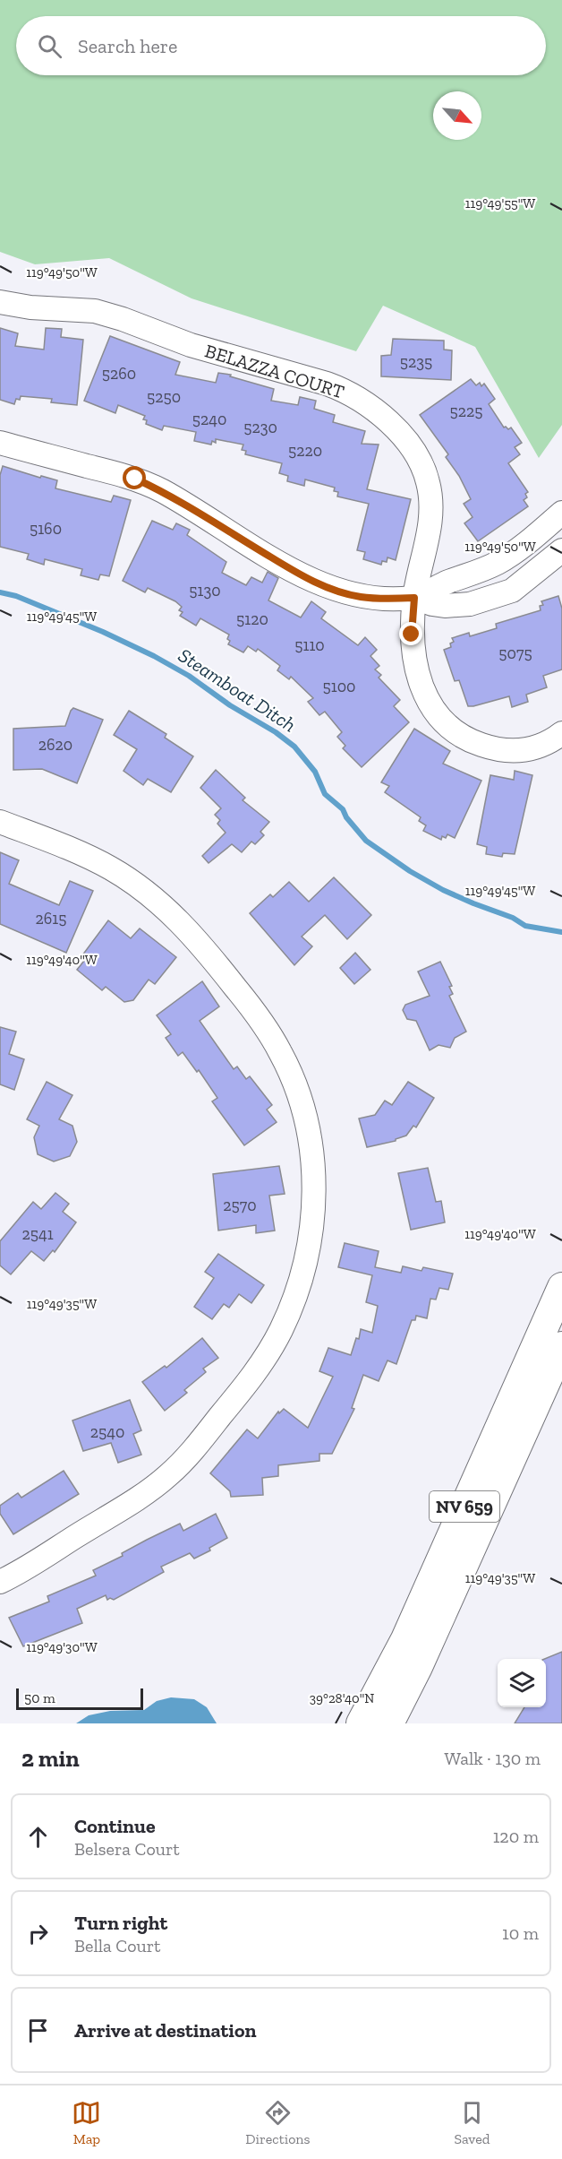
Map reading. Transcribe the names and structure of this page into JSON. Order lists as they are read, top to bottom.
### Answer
{
  "streets": {
    "main road": ["NV 659"],
    "street": ["BELAZZA COURT"]
  },
  "water": ["Steamboat Ditch"],
  "house_numbers": [
    "5235",
    "5260",
    "5250",
    "5225",
    "5240",
    "5230",
    "5220",
    "5160",
    "5130",
    "5120",
    "5110",
    "5075",
    "5100",
    "2620",
    "2615",
    "2570",
    "2541",
    "2540"
  ],
  "scale_bar": "50 m",
  "north": "bottom right",
  "page": {
    "search": "Search here",
    "scale": "50 m",
    "heading": ["2 min", "Walk · 130 m"],
    "list": [
      ["Continue", "Belsera Court", "120 m"],
      ["Turn right", "Bella Court", "10 m"],
      "Arrive at destination"
    ],
    "nav": ["Map", "Directions", "Saved"]
  },
  "coordinates": [
    "119°49'55\"W",
    "119°49'50\"W",
    "119°49'45\"W",
    "119°49'40\"W",
    "119°49'35\"W",
    "119°49'30\"W",
    "39°28'40\"N"
  ]
}
